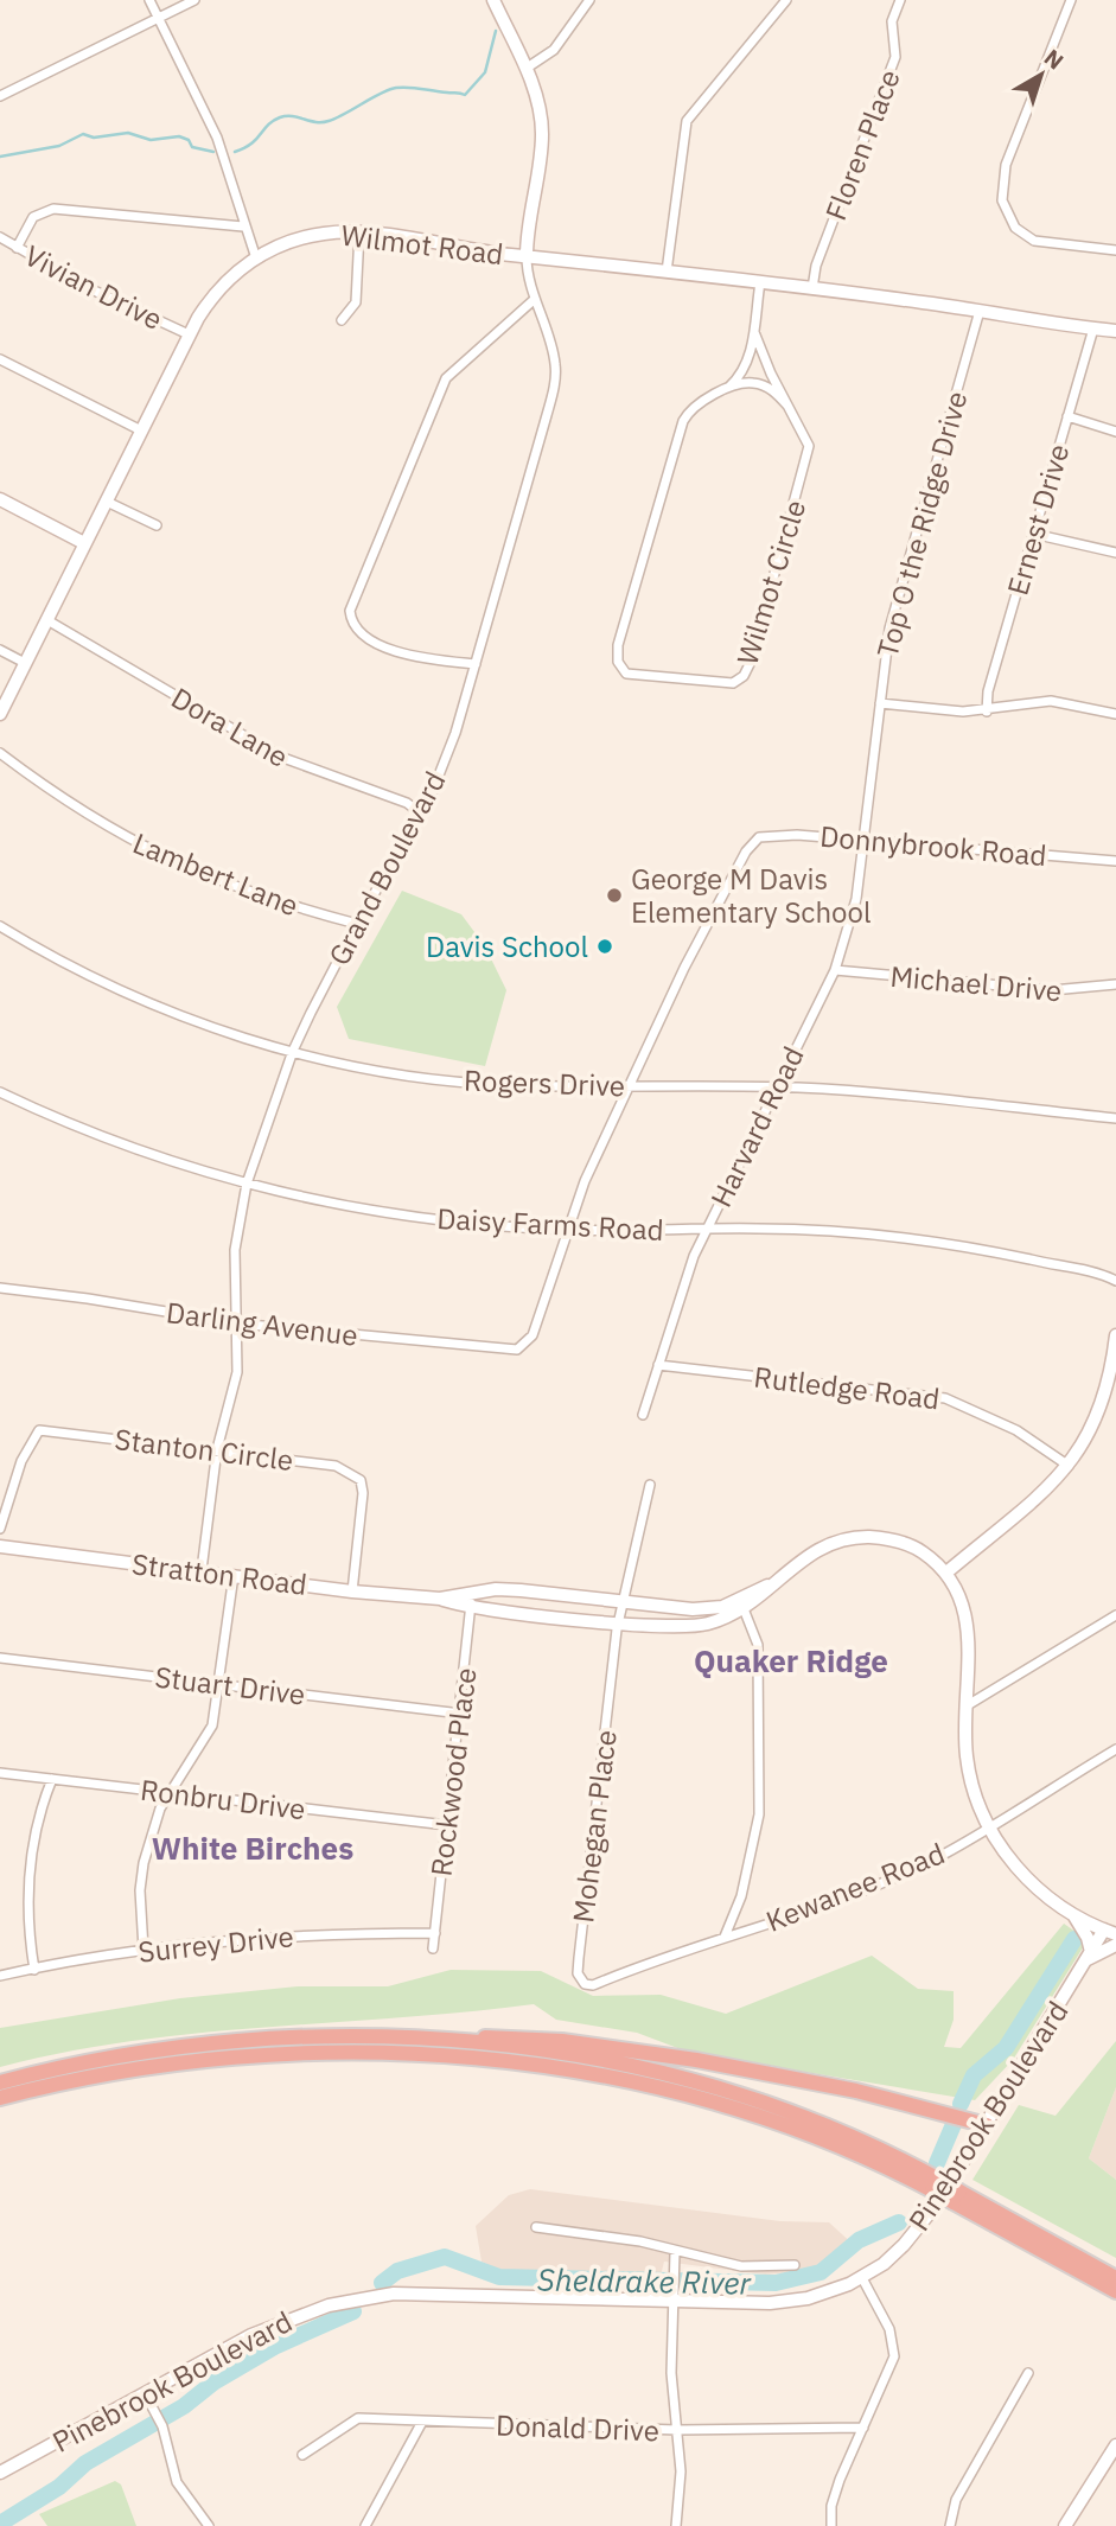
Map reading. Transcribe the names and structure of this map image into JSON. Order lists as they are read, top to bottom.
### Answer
{
  "streets": {
    "street": [
      "Floren Place",
      "Wilmot Road",
      "Vivian Drive",
      "Ernest Drive",
      "Top O the Ridge Drive",
      "Wilmot Circle",
      "Dora Lane",
      "Donnybrook Road",
      "Grand Boulevard",
      "Lambert Lane",
      "Michael Drive",
      "Rogers Drive",
      "Harvard Road",
      "Daisy Farms Road",
      "Darling Avenue",
      "Rutledge Road",
      "Stanton Circle",
      "Stratton Road",
      "Stuart Drive",
      "Rockwood Place",
      "Ronbru Drive",
      "Mohegan Place",
      "Kewanee Road",
      "Surrey Drive",
      "Pinebrook Boulevard",
      "Donald Drive"
    ]
  },
  "crossings": [
    ["Floren Place", "Wilmot Road"],
    ["Wilmot Road", "Vivian Drive"],
    ["Wilmot Road", "Ernest Drive"],
    ["Wilmot Road", "Top O the Ridge Drive"],
    ["Wilmot Road", "Wilmot Circle"],
    ["Wilmot Road", "Dora Lane"],
    ["Wilmot Road", "Grand Boulevard"],
    ["Top O the Ridge Drive", "Donnybrook Road"],
    ["Top O the Ridge Drive", "Harvard Road"],
    ["Dora Lane", "Grand Boulevard"],
    ["Donnybrook Road", "Rogers Drive"],
    ["Donnybrook Road", "Harvard Road"],
    ["Grand Boulevard", "Lambert Lane"],
    ["Grand Boulevard", "Rogers Drive"],
    ["Grand Boulevard", "Daisy Farms Road"],
    ["Grand Boulevard", "Darling Avenue"],
    ["Grand Boulevard", "Stanton Circle"],
    ["Grand Boulevard", "Stratton Road"],
    ["Michael Drive", "Harvard Road"],
    ["Rogers Drive", "Harvard Road"],
    ["Harvard Road", "Daisy Farms Road"],
    ["Harvard Road", "Rutledge Road"],
    ["Daisy Farms Road", "Darling Avenue"],
    ["Stanton Circle", "Stratton Road"],
    ["Stratton Road", "Rockwood Place"],
    ["Stratton Road", "Mohegan Place"],
    ["Stratton Road", "Kewanee Road"],
    ["Stratton Road", "Pinebrook Boulevard"],
    ["Stuart Drive", "Rockwood Place"],
    ["Rockwood Place", "Ronbru Drive"],
    ["Rockwood Place", "Surrey Drive"],
    ["Mohegan Place", "Kewanee Road"]
  ],
  "districts": ["Quaker Ridge", "White Birches"],
  "water": ["Sheldrake River"],
  "places": ["George M Davis Elementary School", "Davis School"],
  "north": "top right"
}
